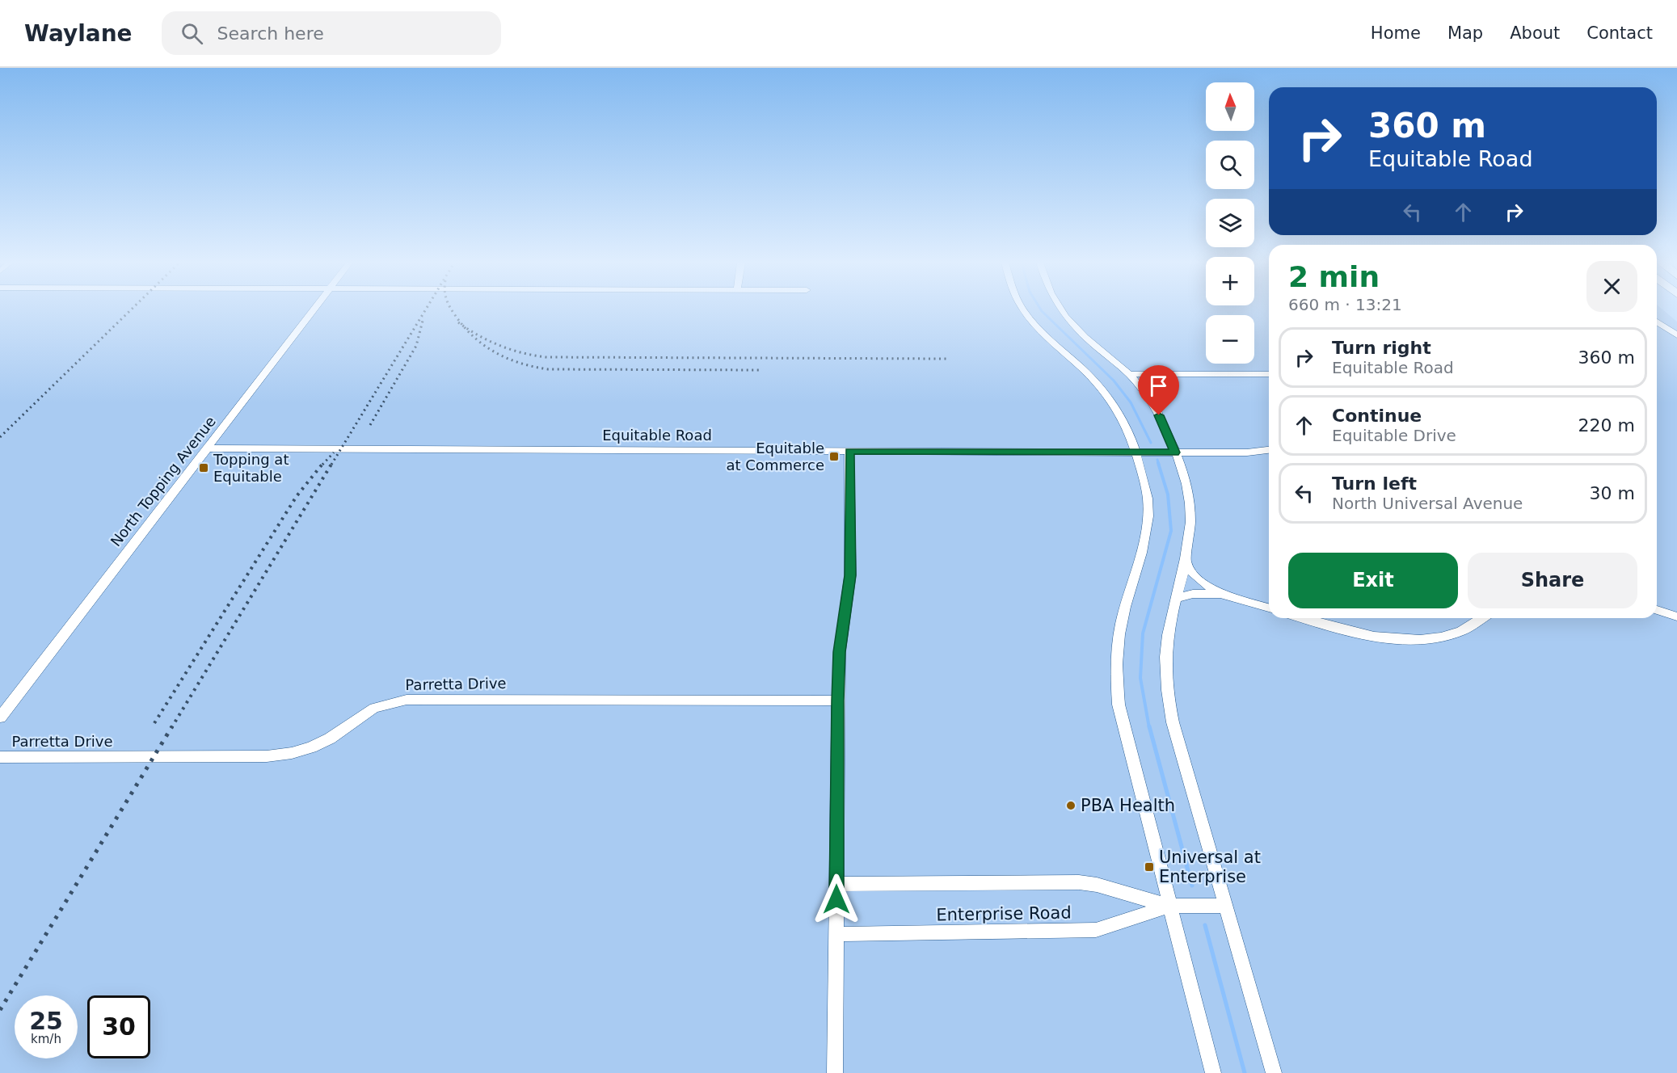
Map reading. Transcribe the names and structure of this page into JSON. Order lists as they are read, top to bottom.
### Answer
{
  "streets": {
    "street": [
      "Equitable Road",
      "North Topping Avenue",
      "Parretta Drive",
      "Enterprise Road"
    ]
  },
  "crossings": [
    ["Equitable Road", "North Topping Avenue"]
  ],
  "places": {
    "transit": ["Equitable at Commerce", "Topping at Equitable", "Universal at Enterprise"],
    "other": ["PBA Health"]
  },
  "north": "top",
  "page": {
    "header": "Waylane",
    "search": "Search here",
    "nav": [
      "Home",
      "Map",
      "About",
      "Contact"
    ],
    "map_buttons": ["+", "−"],
    "turn": ["360 m", "Equitable Road"],
    "heading": ["2 min", "660 m · 13:21"],
    "list": [
      {
        "name": "Turn right",
        "note": "Equitable Road",
        "value": "360 m"
      },
      {
        "name": "Continue",
        "note": "Equitable Drive",
        "value": "220 m"
      },
      {
        "name": "Turn left",
        "note": "North Universal Avenue",
        "value": "30 m"
      }
    ],
    "buttons": ["Exit", "Share"],
    "speed": "25 km/h",
    "limit": "30"
  }
}
